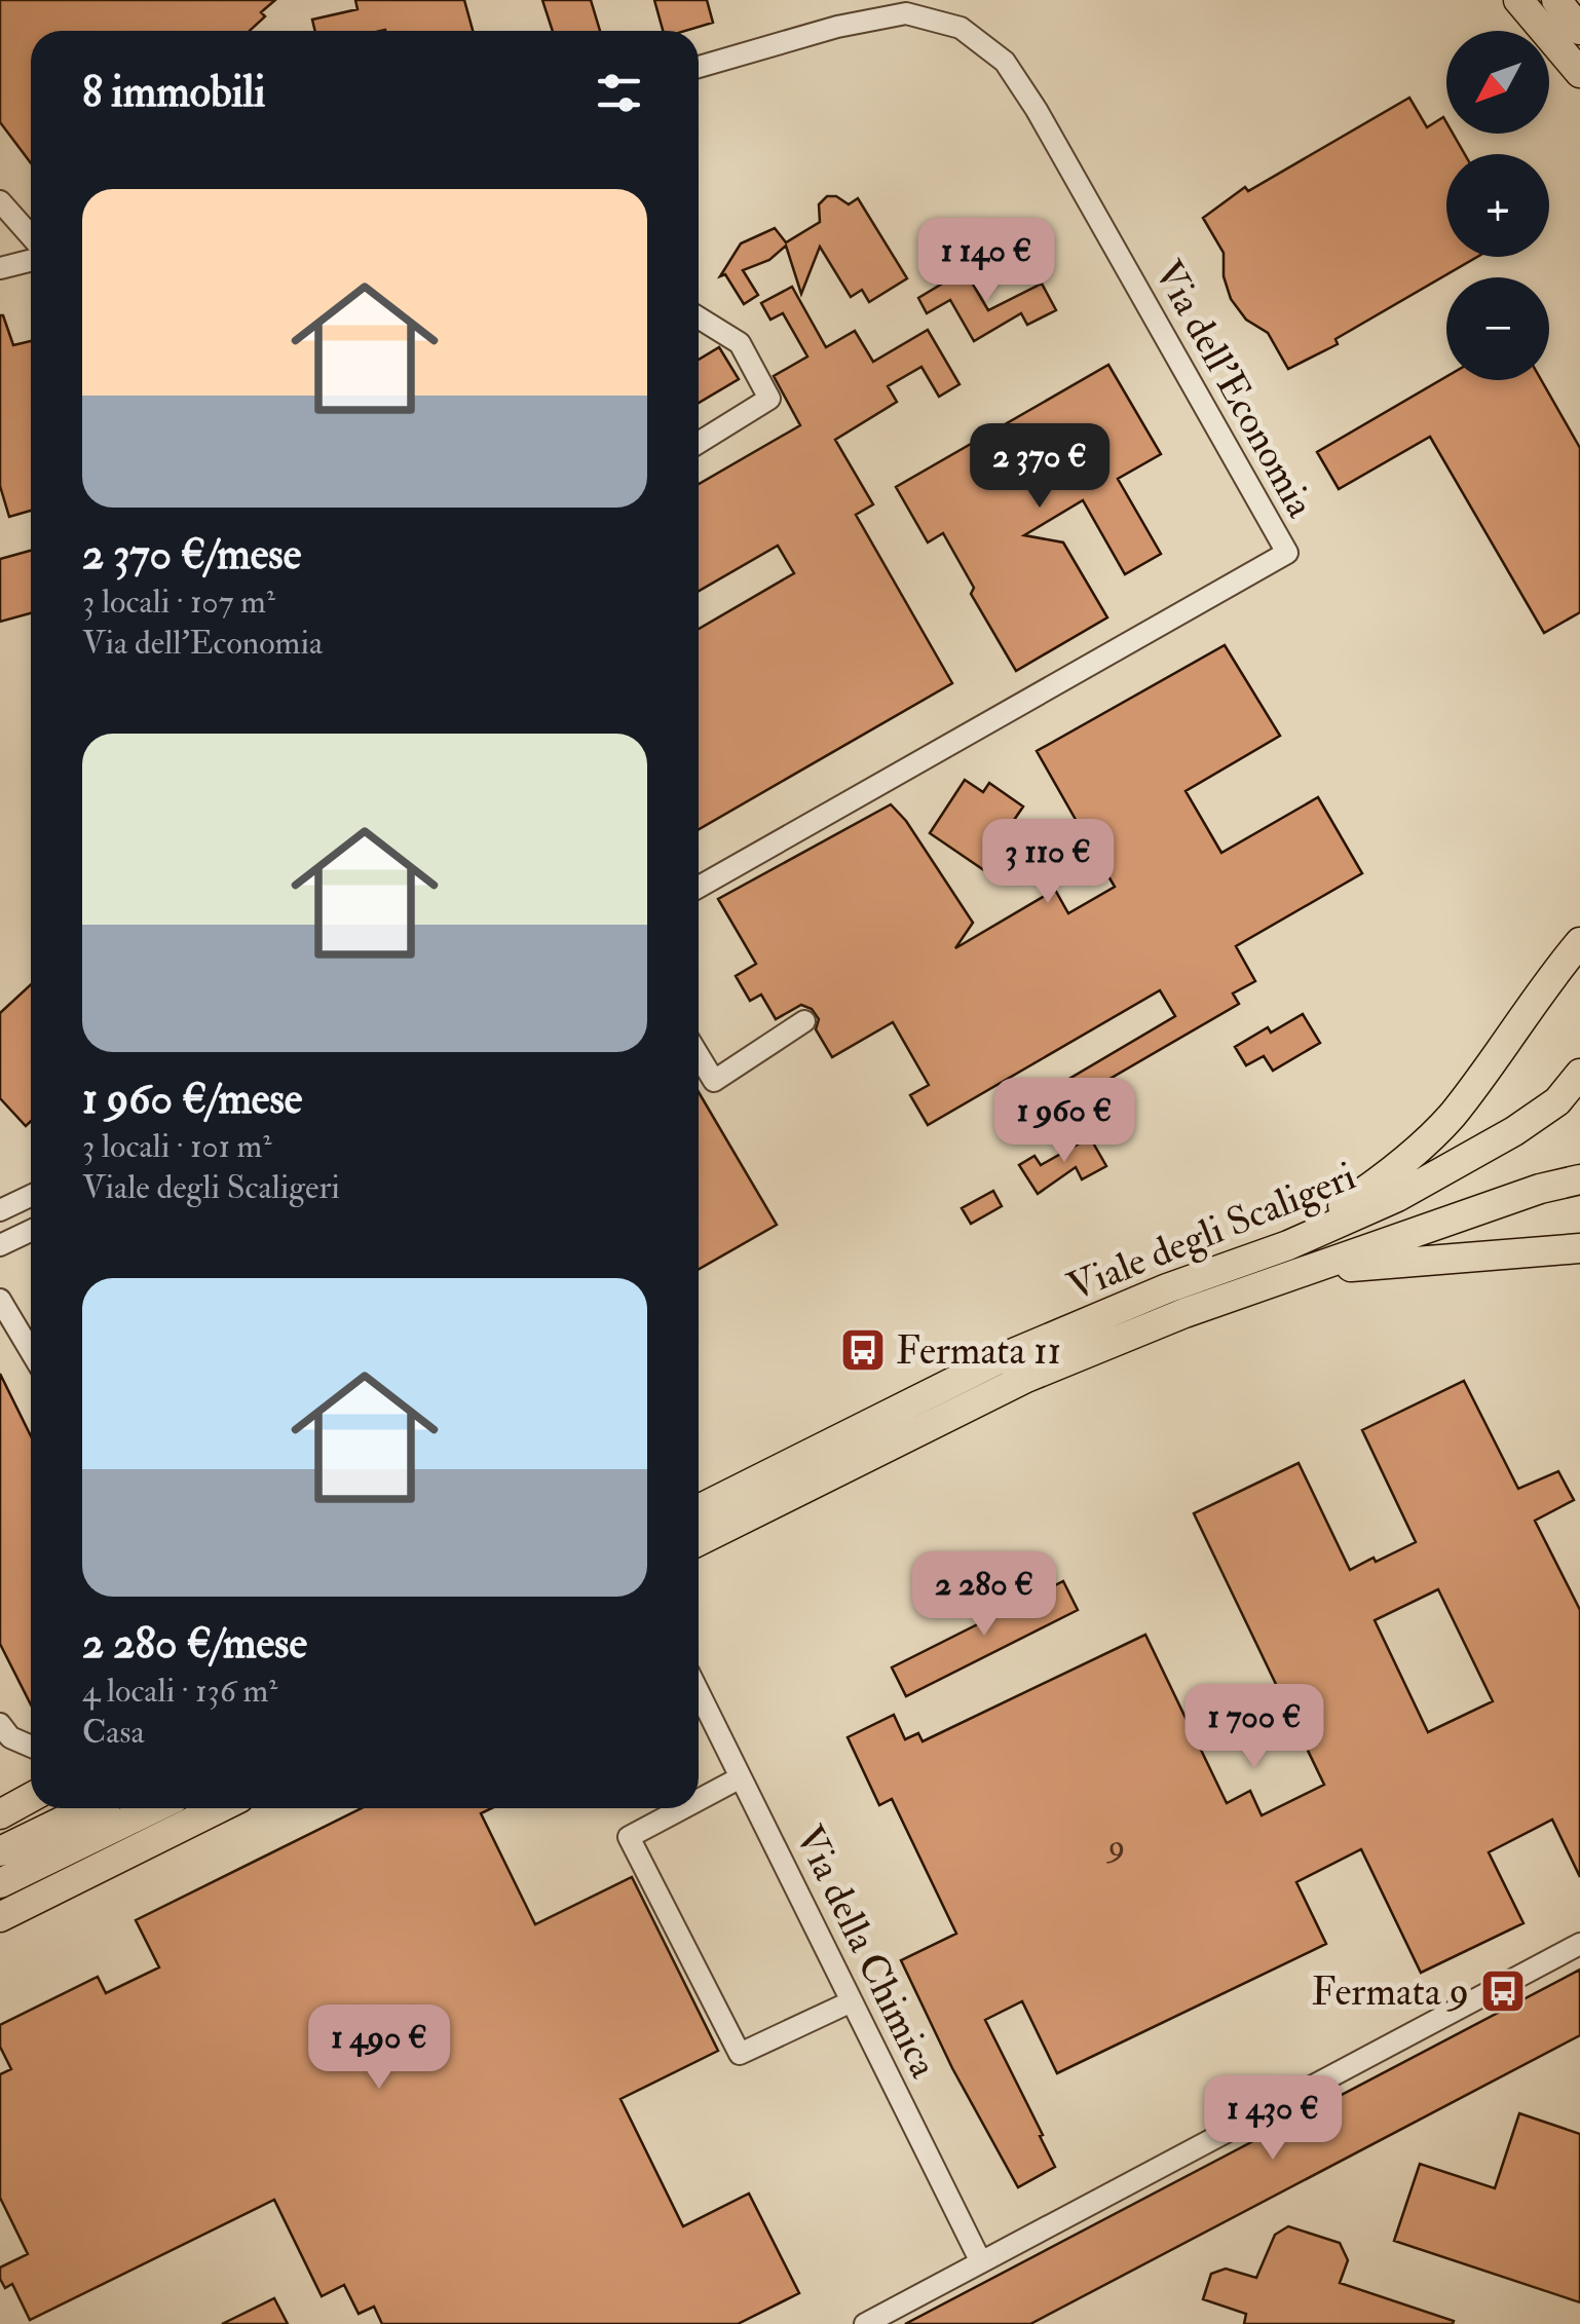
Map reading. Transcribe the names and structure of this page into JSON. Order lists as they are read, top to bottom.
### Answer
{
  "streets": {
    "highway": ["Viale degli Scaligeri"],
    "street": ["Via dell'Economia", "Via della Chimica"]
  },
  "places": {
    "bus stop": ["Fermata 11", "Fermata 9"]
  },
  "house_numbers": ["9"],
  "north": "bottom left",
  "page": {
    "map_buttons": ["+", "−"],
    "heading": "8 immobili",
    "list": [
      {
        "name": "2 370 €/mese",
        "note": "3 locali · 107 m² · Via dell'Economia"
      },
      {
        "name": "1 960 €/mese",
        "note": "3 locali · 101 m² · Viale degli Scaligeri"
      },
      {
        "name": "2 280 €/mese",
        "note": "4 locali · 136 m² · Casa"
      }
    ],
    "price": [
      "1 140 €",
      "2 370 €",
      "3 110 €",
      "1 960 €",
      "2 280 €",
      "1 700 €",
      "1 490 €",
      "1 430 €"
    ]
  }
}
